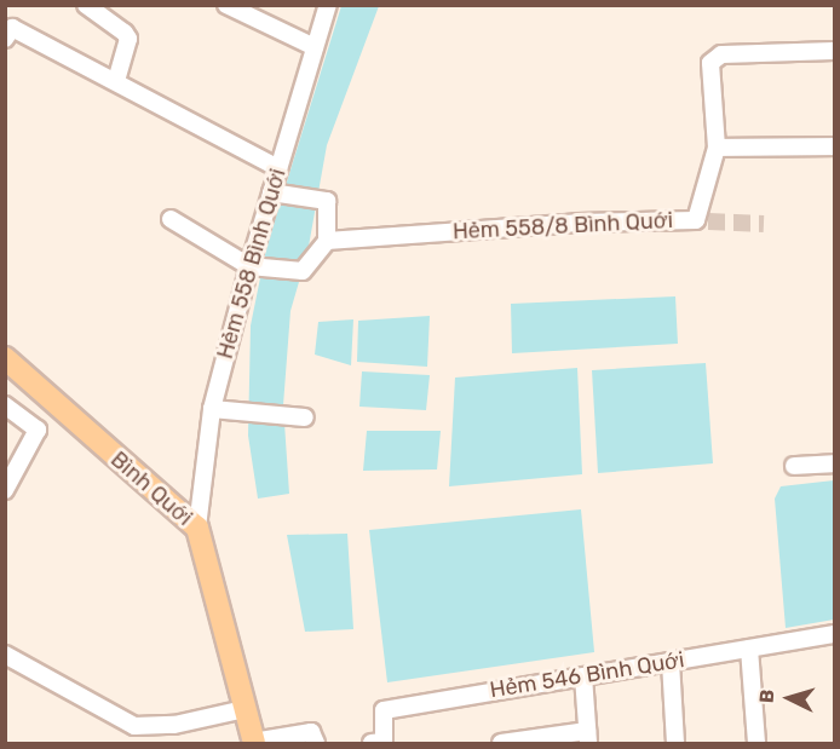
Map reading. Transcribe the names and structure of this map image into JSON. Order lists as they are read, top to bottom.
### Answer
{
  "streets": {
    "main road": ["Bình Quới"],
    "street": ["Hẻm 558/8 Bình Quới", "Hẻm 558 Bình Quới", "Hẻm 546 Bình Quới"]
  },
  "crossings": [
    ["Hẻm 558 Bình Quới", "Bình Quới"]
  ],
  "north": "left"
}
